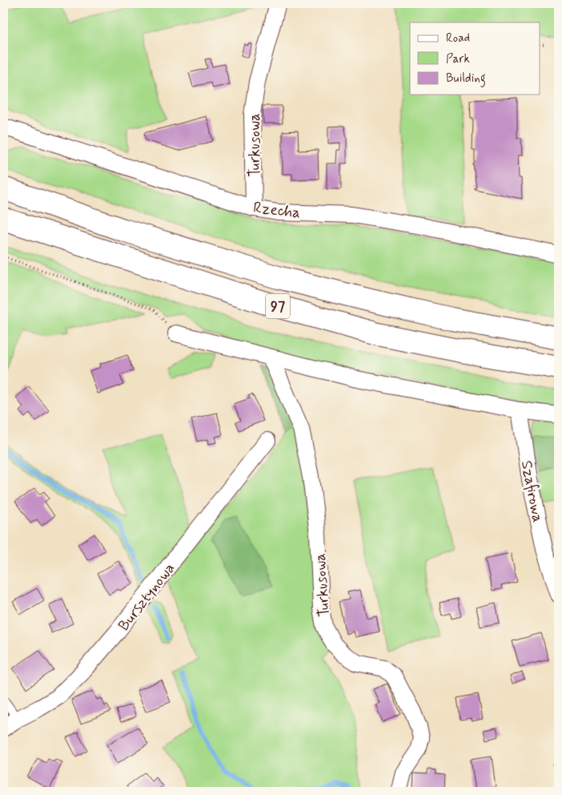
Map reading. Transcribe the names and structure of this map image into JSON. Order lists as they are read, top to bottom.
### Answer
{
  "streets": {
    "main road": ["97"],
    "street": [
      "Turkusowa",
      "Rzecha",
      "Szafirowa",
      "Bursztynowa"
    ]
  },
  "crossings": [
    ["Turkusowa", "Rzecha"]
  ],
  "legend": ["Road", "Park", "Building"]
}
